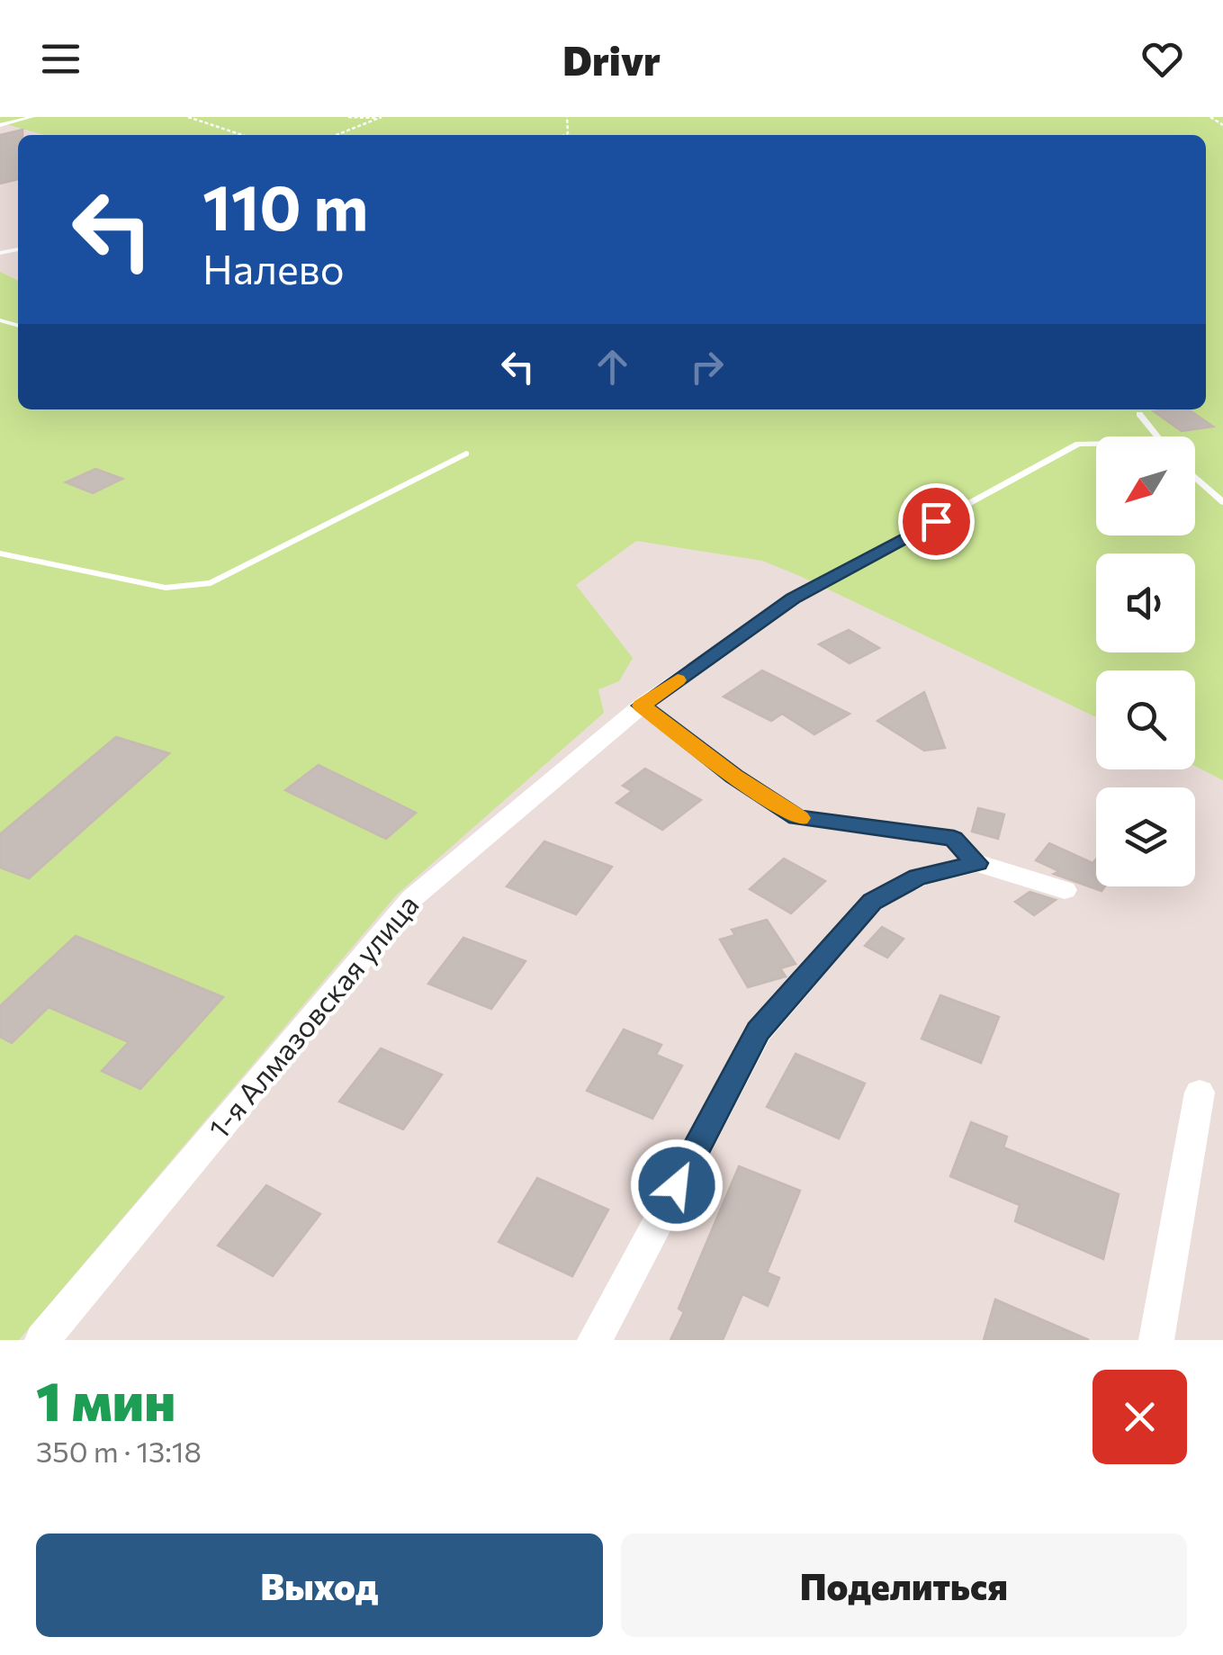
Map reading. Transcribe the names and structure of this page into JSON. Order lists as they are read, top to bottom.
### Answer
{
  "streets": {
    "street": ["1-я Алмазовская улица"]
  },
  "north": "bottom left",
  "page": {
    "header": "Drivr",
    "turn": ["110 m", "Налево"],
    "heading": ["1 мин", "350 m · 13:18"],
    "buttons": ["Выход", "Поделиться"]
  }
}
